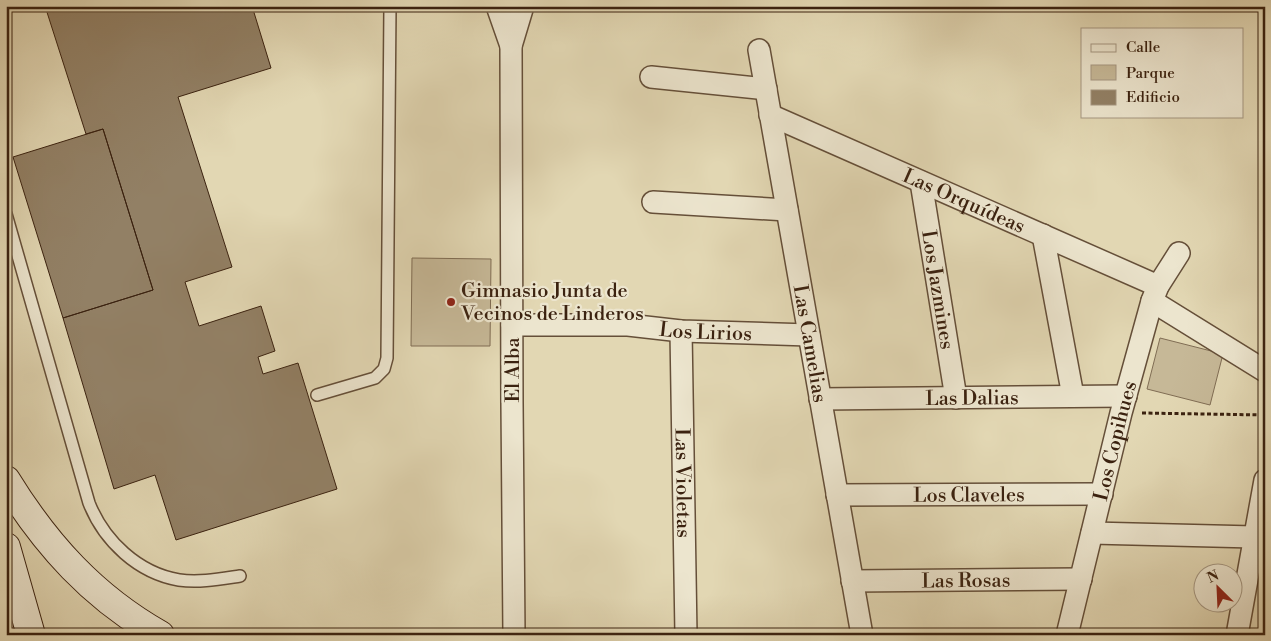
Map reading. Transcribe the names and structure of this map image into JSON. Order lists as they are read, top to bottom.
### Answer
{
  "streets": {
    "street": [
      "Las Orquídeas",
      "Los Jazmines",
      "Los Lirios",
      "Las Camelias",
      "El Alba",
      "Las Dalias",
      "Los Copihues",
      "Las Violetas",
      "Los Claveles",
      "Las Rosas"
    ]
  },
  "crossings": [
    ["Las Orquídeas", "Los Jazmines"],
    ["Las Orquídeas", "Las Camelias"],
    ["Las Orquídeas", "Los Copihues"],
    ["Los Jazmines", "Las Dalias"],
    ["Los Lirios", "Las Camelias"],
    ["Los Lirios", "El Alba"],
    ["Los Lirios", "Las Violetas"],
    ["Las Camelias", "Las Dalias"],
    ["Las Camelias", "Los Claveles"],
    ["Las Camelias", "Las Rosas"],
    ["Las Dalias", "Los Copihues"],
    ["Los Copihues", "Los Claveles"],
    ["Los Copihues", "Las Rosas"]
  ],
  "places": ["Gimnasio Junta de Vecinos de Linderos"],
  "legend": ["Calle", "Parque", "Edificio"],
  "north": "top left"
}
